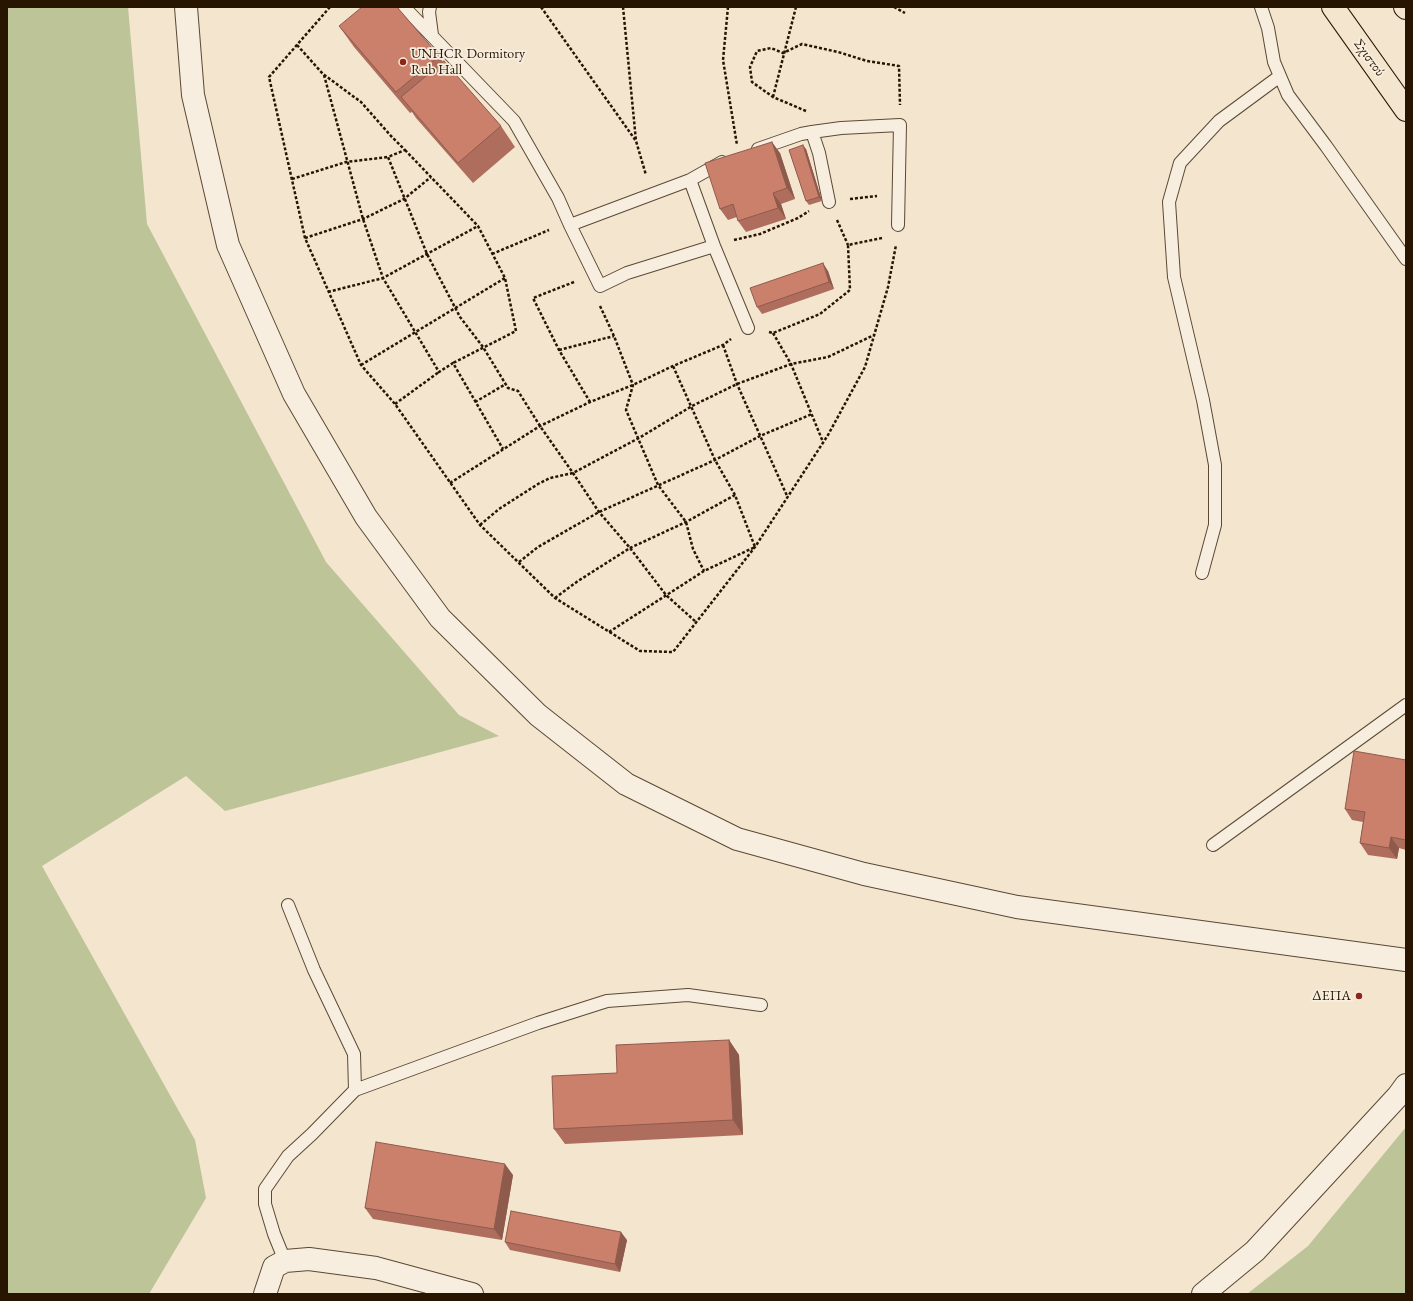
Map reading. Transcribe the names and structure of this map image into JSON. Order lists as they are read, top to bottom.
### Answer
{
  "streets": {
    "main road": ["Σχιστού"]
  },
  "places": ["UNHCR Dormitory Rub Hall", "ΔΕΠΑ"]
}
